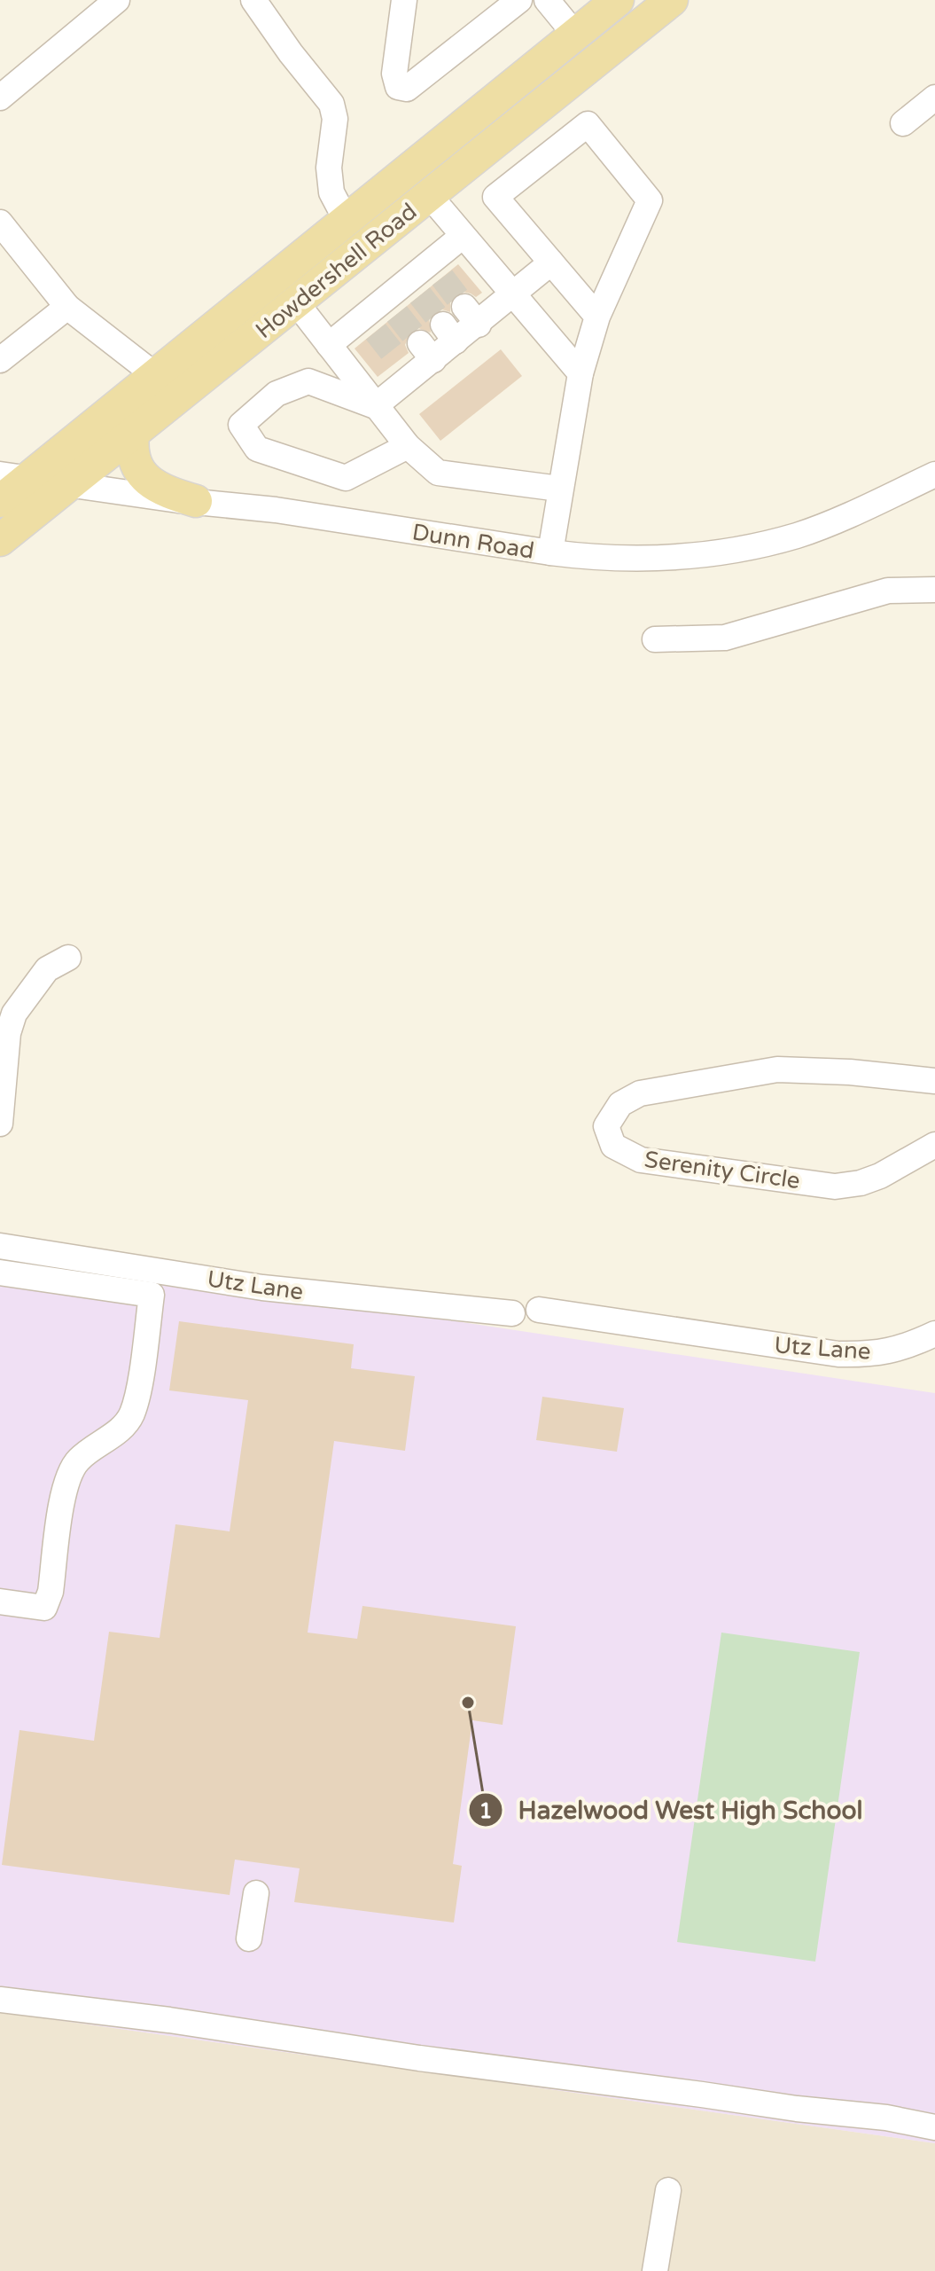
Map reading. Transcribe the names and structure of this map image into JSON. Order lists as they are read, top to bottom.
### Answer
{
  "streets": {
    "main road": ["Howdershell Road"],
    "street": ["Dunn Road", "Serenity Circle", "Utz Lane"]
  },
  "crossings": [
    ["Howdershell Road", "Dunn Road"]
  ],
  "places": ["Hazelwood West High School"]
}
